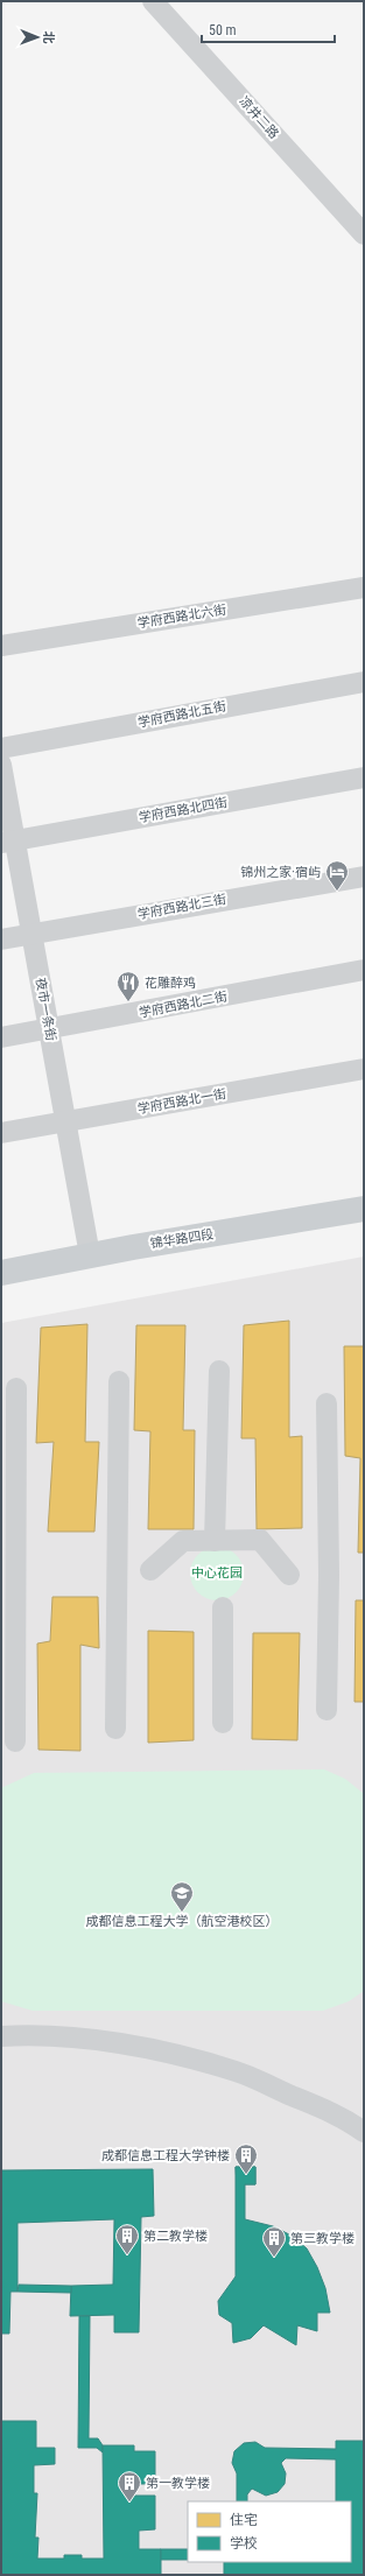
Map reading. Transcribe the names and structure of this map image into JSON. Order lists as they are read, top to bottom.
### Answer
{
  "streets": {
    "main road": ["锦华路四段"],
    "street": [
      "凉井二路",
      "学府西路北六街",
      "学府西路北五街",
      "学府西路北四街",
      "学府西路北三街",
      "学府西路北二街",
      "夜市一条街",
      "学府西路北一街"
    ]
  },
  "crossings": [
    ["学府西路北四街", "夜市一条街"],
    ["学府西路北三街", "夜市一条街"],
    ["学府西路北二街", "夜市一条街"],
    ["夜市一条街", "学府西路北一街"],
    ["夜市一条街", "锦华路四段"]
  ],
  "parks": ["中心花园"],
  "places": {
    "hotel": ["锦州之家·宿屿"],
    "restaurant": ["花雕醉鸡"],
    "school or university": ["成都信息工程大学（航空港校区）"],
    "building": [
      "成都信息工程大学钟楼",
      "第二教学楼",
      "第三教学楼",
      "第一教学楼"
    ]
  },
  "legend": ["住宅", "学校"],
  "scale_bar": "50 m",
  "north": "right"
}
